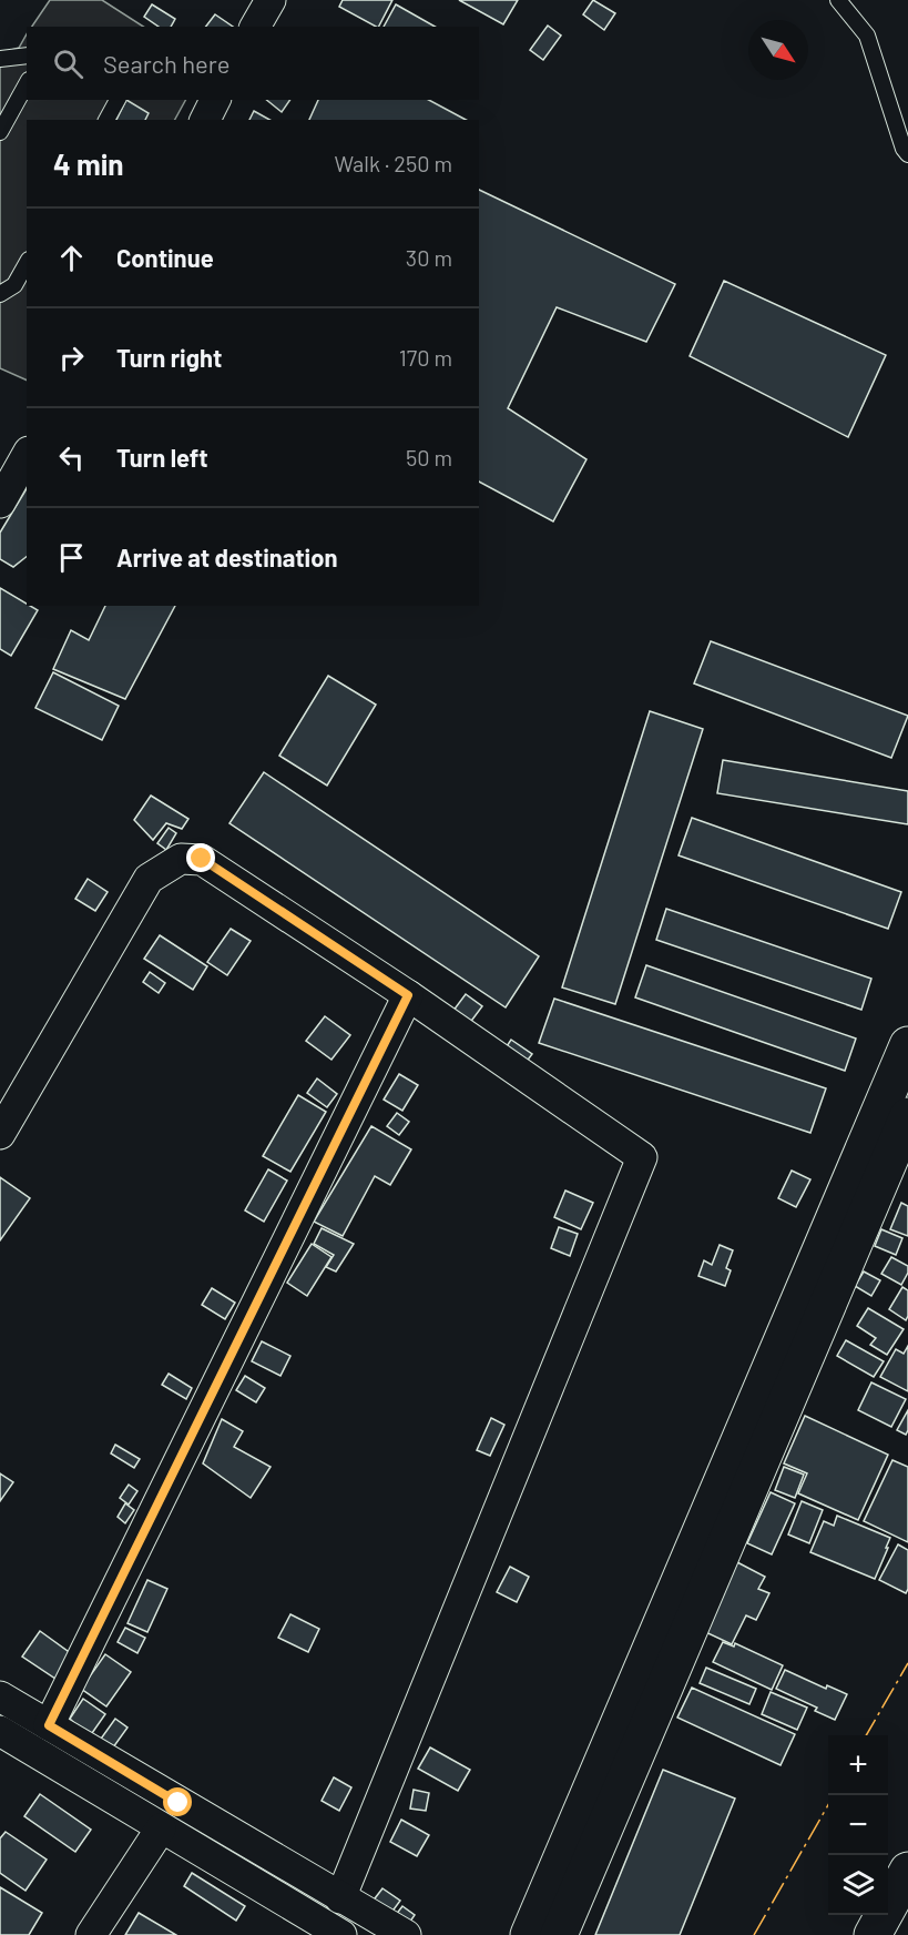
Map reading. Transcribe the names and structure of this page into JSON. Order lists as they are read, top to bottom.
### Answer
{
  "north": "bottom right",
  "page": {
    "search": "Search here",
    "heading": ["4 min", "Walk · 250 m"],
    "list": [
      ["Continue", "30 m"],
      ["Turn right", "170 m"],
      ["Turn left", "50 m"],
      "Arrive at destination"
    ],
    "map_buttons": ["+", "−"]
  }
}
